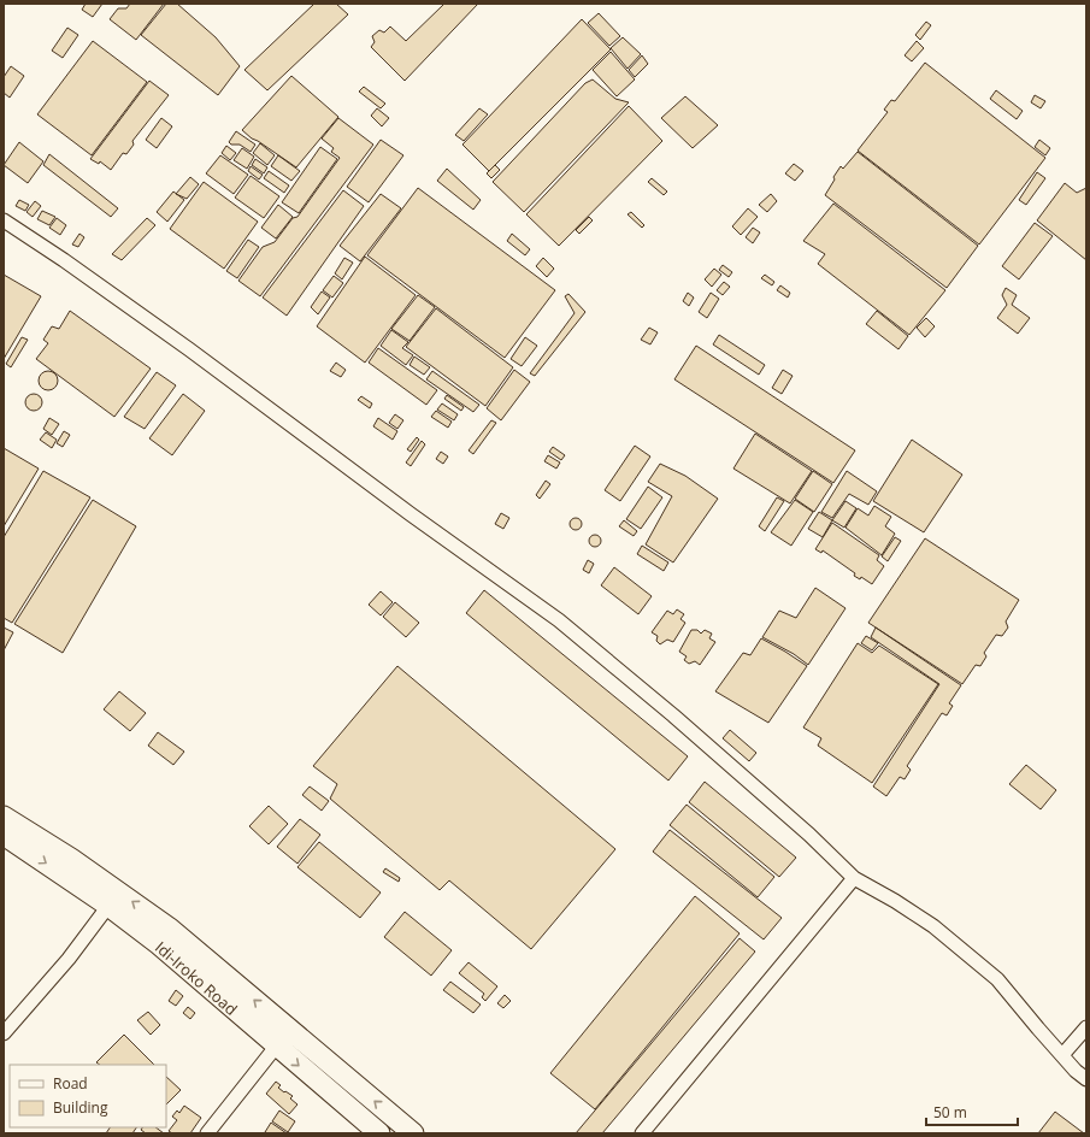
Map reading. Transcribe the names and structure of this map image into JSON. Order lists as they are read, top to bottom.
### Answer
{
  "streets": {
    "highway": ["Idi-Iroko Road"]
  },
  "legend": ["Road", "Building"],
  "scale_bar": "50 m"
}
